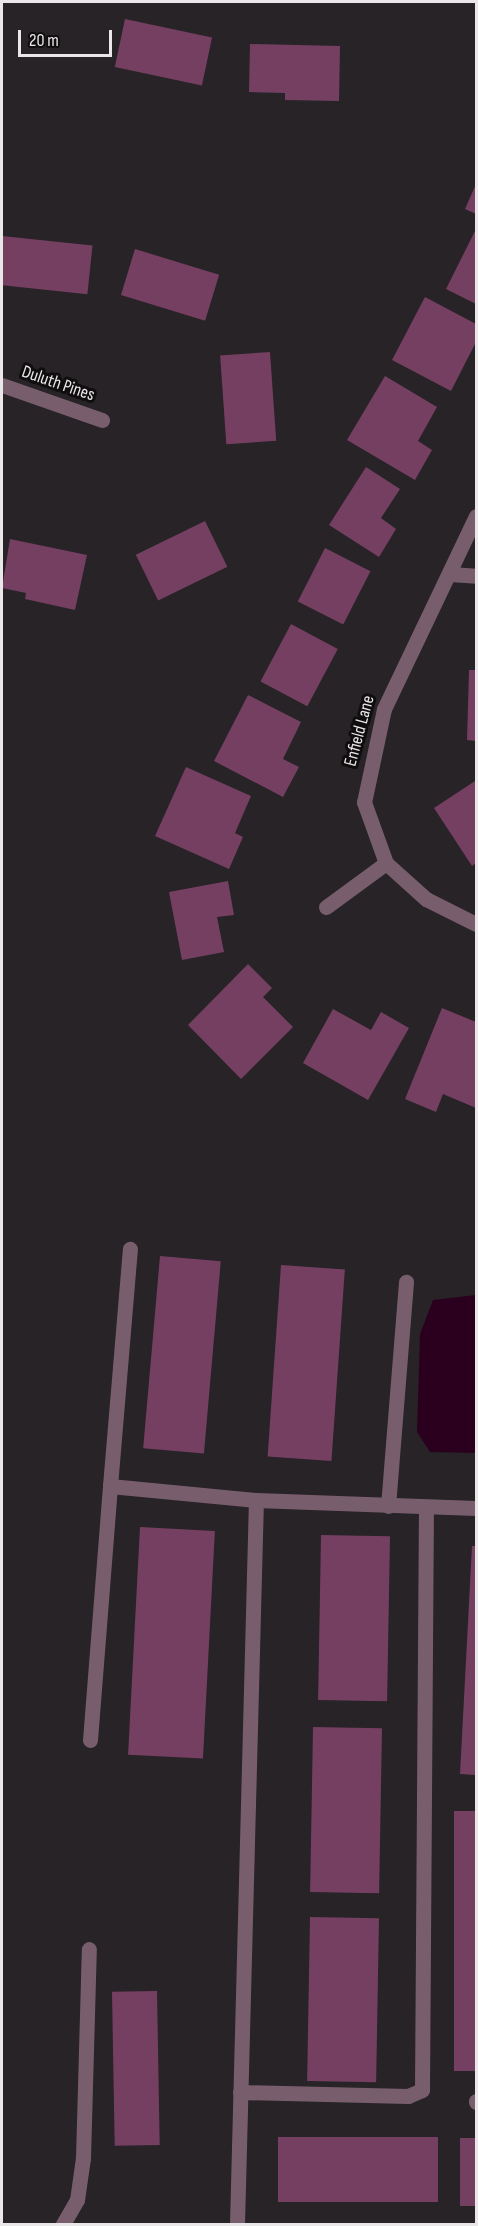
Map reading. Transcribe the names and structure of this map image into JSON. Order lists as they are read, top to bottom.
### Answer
{
  "streets": {
    "street": ["Duluth Pines", "Enfield Lane"]
  },
  "scale_bar": "20 m"
}
